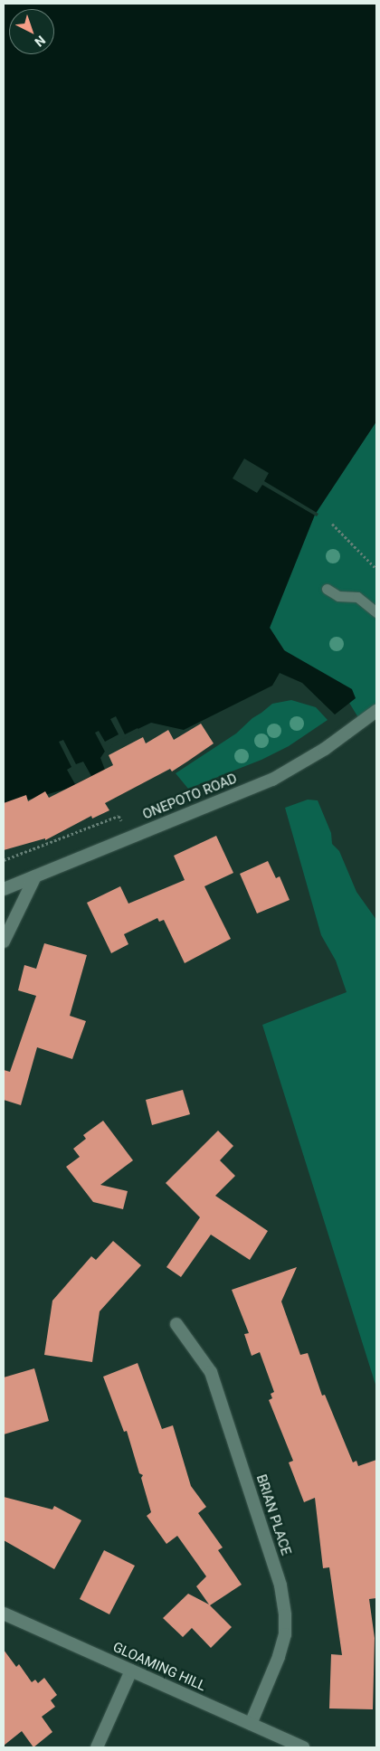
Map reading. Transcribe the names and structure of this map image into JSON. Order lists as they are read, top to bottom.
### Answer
{
  "streets": {
    "street": ["ONEPOTO ROAD", "BRIAN PLACE", "GLOAMING HILL"]
  },
  "crossings": [
    ["BRIAN PLACE", "GLOAMING HILL"]
  ],
  "north": "bottom right"
}
